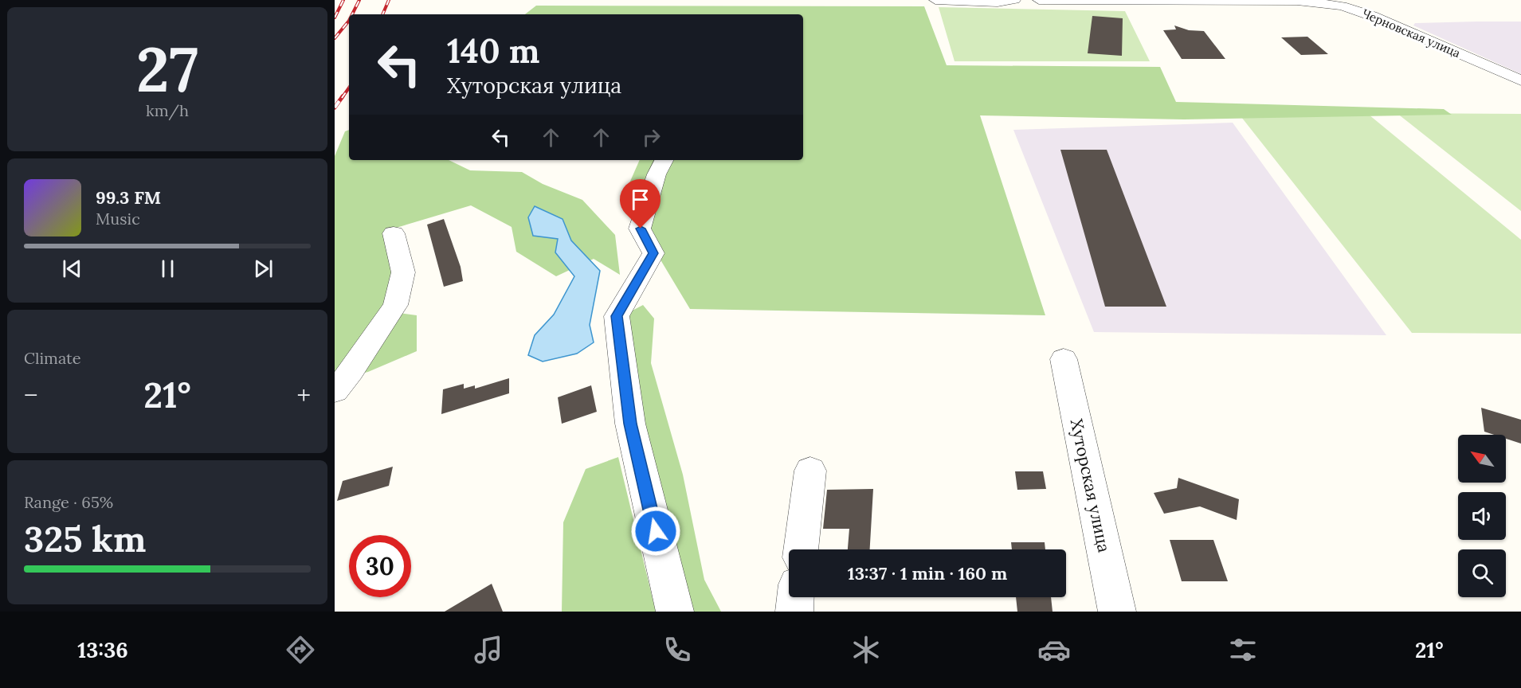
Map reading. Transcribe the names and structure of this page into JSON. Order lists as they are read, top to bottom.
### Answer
{
  "streets": {
    "street": ["Черновская улица", "Хуторская улица"]
  },
  "north": "top left",
  "page": {
    "tile": [
      ["27", "km/h"],
      "Climate",
      ["Range · 65%", "325 km"]
    ],
    "turn": ["140 m", "Хуторская улица"],
    "song": ["99.3 FM", "Music"],
    "heat": ["−", "21°", "+"],
    "limit": "30",
    "trip": "13:37 · 1 min · 160 m",
    "tabs": ["13:36", "21°"]
  }
}
